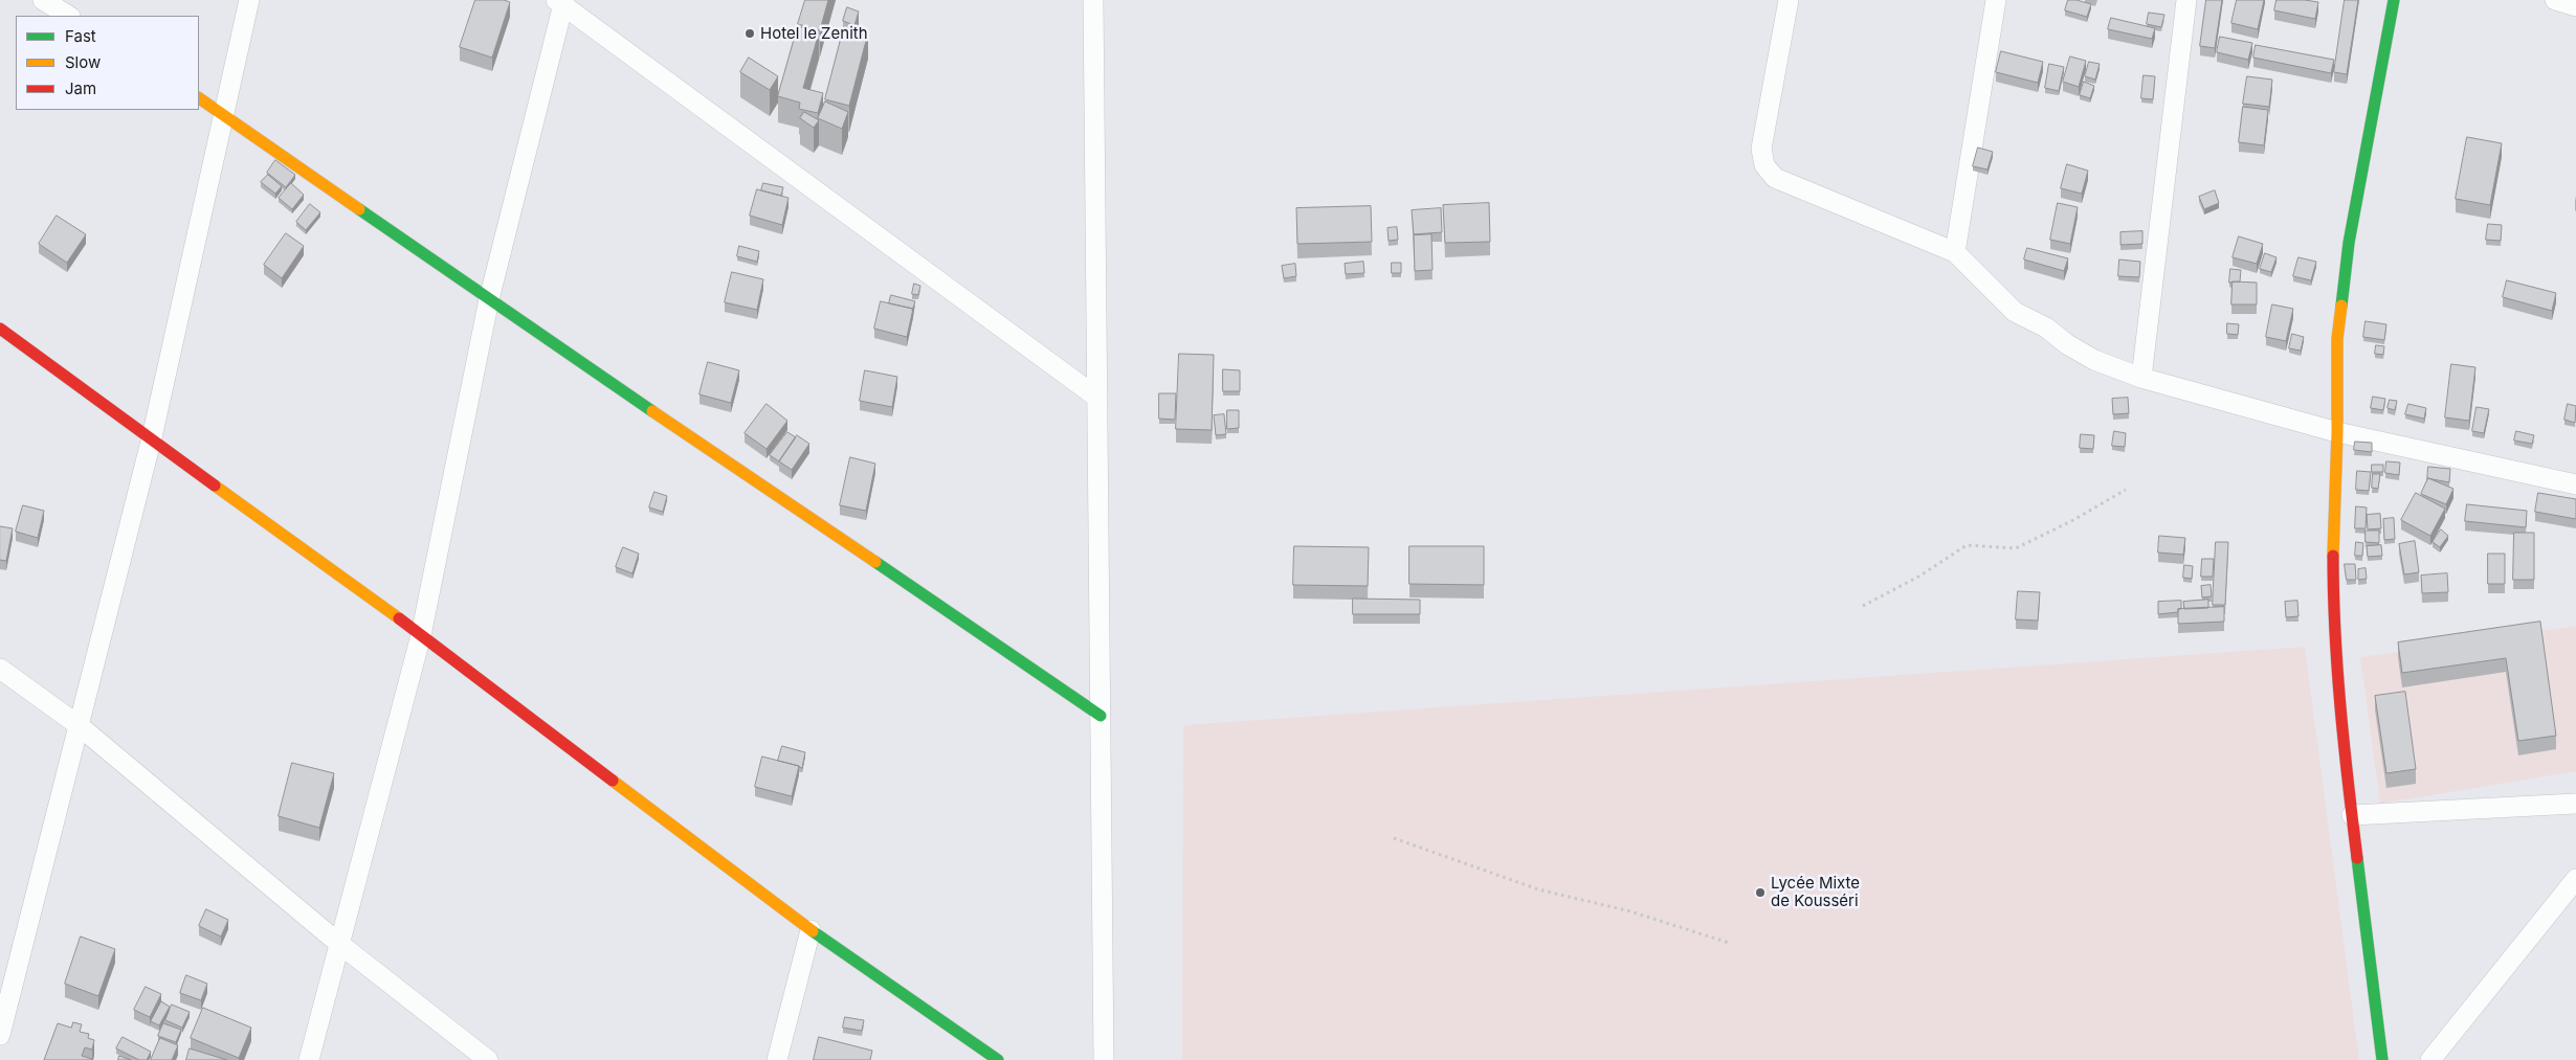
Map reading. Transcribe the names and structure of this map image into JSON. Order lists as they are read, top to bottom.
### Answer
{
  "places": ["Hotel le Zenith", "Lycée Mixte de Kousséri"],
  "legend": ["Fast", "Slow", "Jam"]
}
